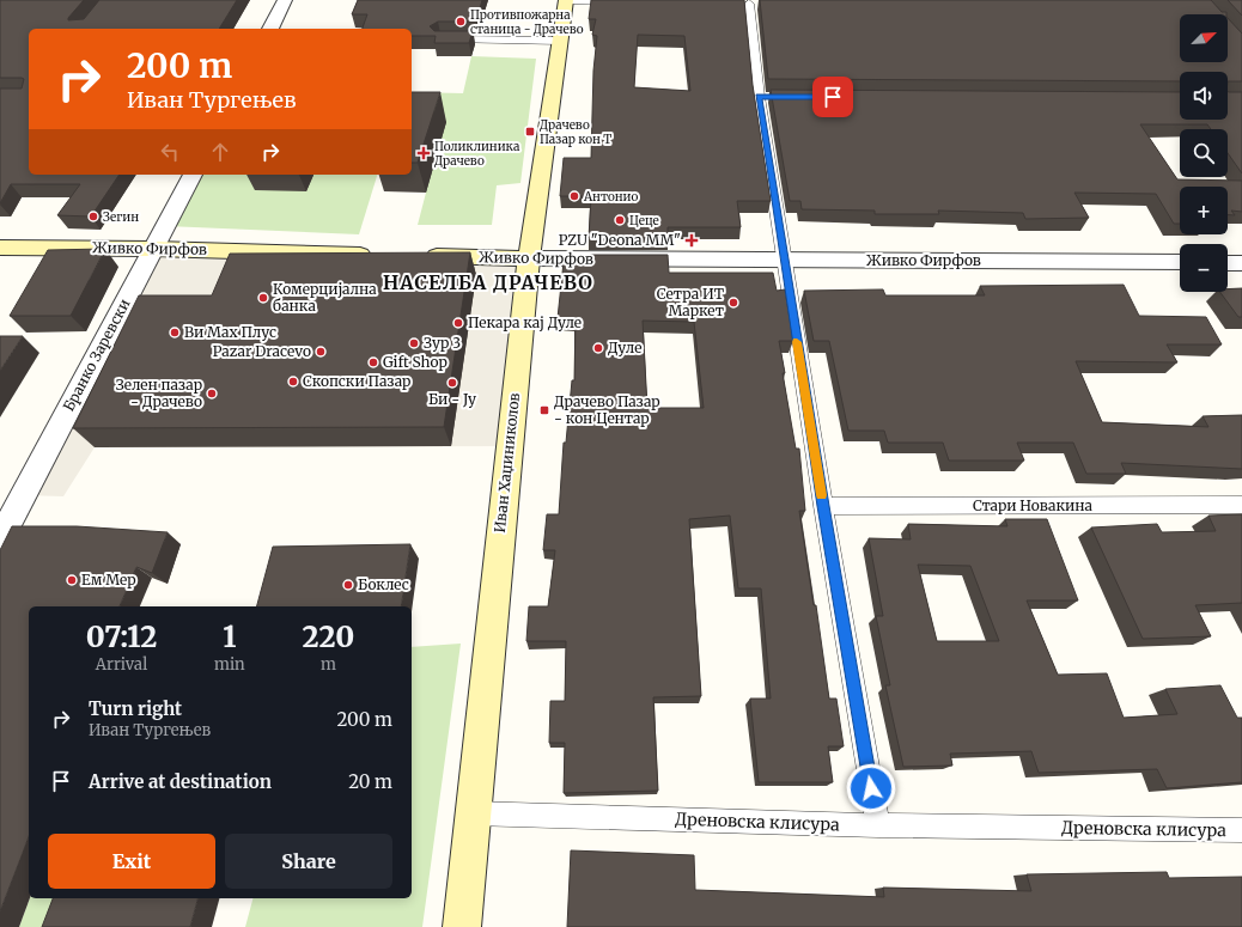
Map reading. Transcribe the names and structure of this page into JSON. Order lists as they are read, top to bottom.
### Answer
{
  "streets": {
    "street": ["Живко Фирфов", "Бранко Заревски", "Иван Хаџиниколов"],
    "lane": ["Стари Новакина", "Дреновска клисура"]
  },
  "crossings": [
    ["Живко Фирфов", "Бранко Заревски"],
    ["Живко Фирфов", "Иван Хаџиниколов"],
    ["Иван Хаџиниколов", "Дреновска клисура"]
  ],
  "districts": ["НАСЕЛБА ДРАЧЕВО"],
  "places": {
    "other": [
      "Противпожарна станица - Драчево",
      "Антонио",
      "Зегин",
      "Цеце",
      "Комерцијална банка",
      "Сетра ИТ Маркет",
      "Пекара кај Дуле",
      "Ви Мах Плус",
      "Зур 3",
      "Дуле",
      "Pazar Dracevo",
      "Gift Shop",
      "Скопски Пазар",
      "Би - Ју",
      "Зелен пазар - Драчево",
      "Ем Мер",
      "Боклес"
    ],
    "transit": ["Драчево Пазар кон Т", "Драчево Пазар - кон Центар"],
    "health": ["Поликлиника Драчево", "PZU \"Deona MM\""]
  },
  "north": "top right",
  "page": {
    "map_buttons": ["+", "−"],
    "turn": ["200 m", "Иван Тургењев"],
    "eta": [
      "07:12",
      "Arrival",
      "1",
      "min",
      "220",
      "m"
    ],
    "list": [
      {
        "name": "Turn right",
        "note": "Иван Тургењев",
        "value": "200 m"
      },
      {
        "name": "Arrive at destination",
        "value": "20 m"
      }
    ],
    "buttons": ["Exit", "Share"]
  }
}
